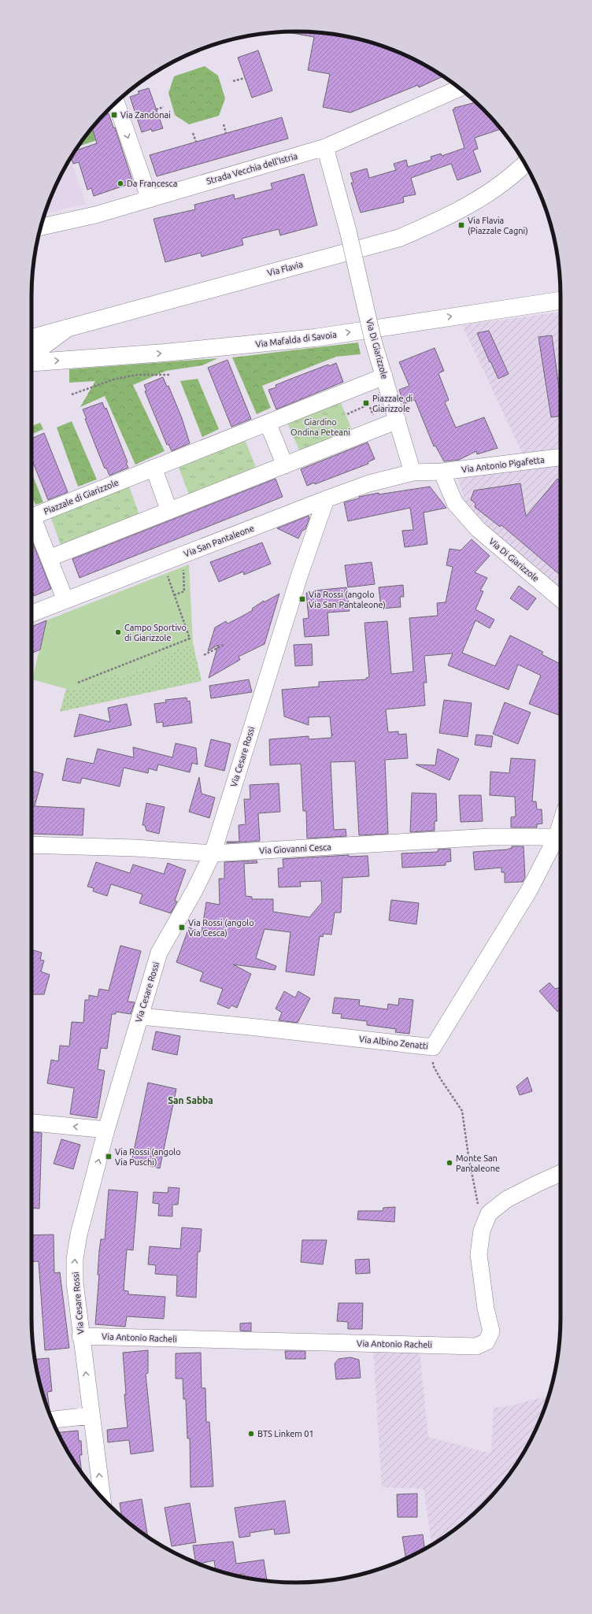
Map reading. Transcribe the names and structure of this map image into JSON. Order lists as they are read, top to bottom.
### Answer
{
  "streets": {
    "street": [
      "Strada Vecchia dell'Istria",
      "Via Flavia",
      "Via Mafalda di Savoia",
      "Via Di Giarizzole",
      "Via Antonio Pigafetta",
      "Piazzale di Giarizzole",
      "Via San Pantaleone",
      "Via Cesare Rossi",
      "Via Giovanni Cesca",
      "Via Albino Zenatti",
      "Via Antonio Racheli"
    ]
  },
  "crossings": [
    ["Strada Vecchia dell'Istria", "Via Di Giarizzole"],
    ["Via Di Giarizzole", "Via Antonio Pigafetta"],
    ["Via Di Giarizzole", "Piazzale di Giarizzole"],
    ["Via Di Giarizzole", "Via San Pantaleone"],
    ["Piazzale di Giarizzole", "Via San Pantaleone"],
    ["Via San Pantaleone", "Via Cesare Rossi"],
    ["Via Cesare Rossi", "Via Giovanni Cesca"],
    ["Via Cesare Rossi", "Via Albino Zenatti"],
    ["Via Cesare Rossi", "Via Antonio Racheli"],
    ["Via Giovanni Cesca", "Via Albino Zenatti"]
  ],
  "one_way": ["Via Cesare Rossi"],
  "districts": ["San Sabba"],
  "parks": ["Giardino Ondina Peteani"],
  "places": {
    "transit": [
      "Via Zandonai",
      "Via Flavia (Piazzale Cagni)",
      "Piazzale di Giarizzole",
      "Via Rossi (angolo Via San Pantaleone)",
      "Via Rossi (angolo Via Cesca)",
      "Via Rossi (angolo Via Puschi)"
    ],
    "other": [
      "Da Francesca",
      "Campo Sportivo di Giarizzole",
      "Monte San Pantaleone",
      "BTS Linkem 01"
    ]
  }
}
